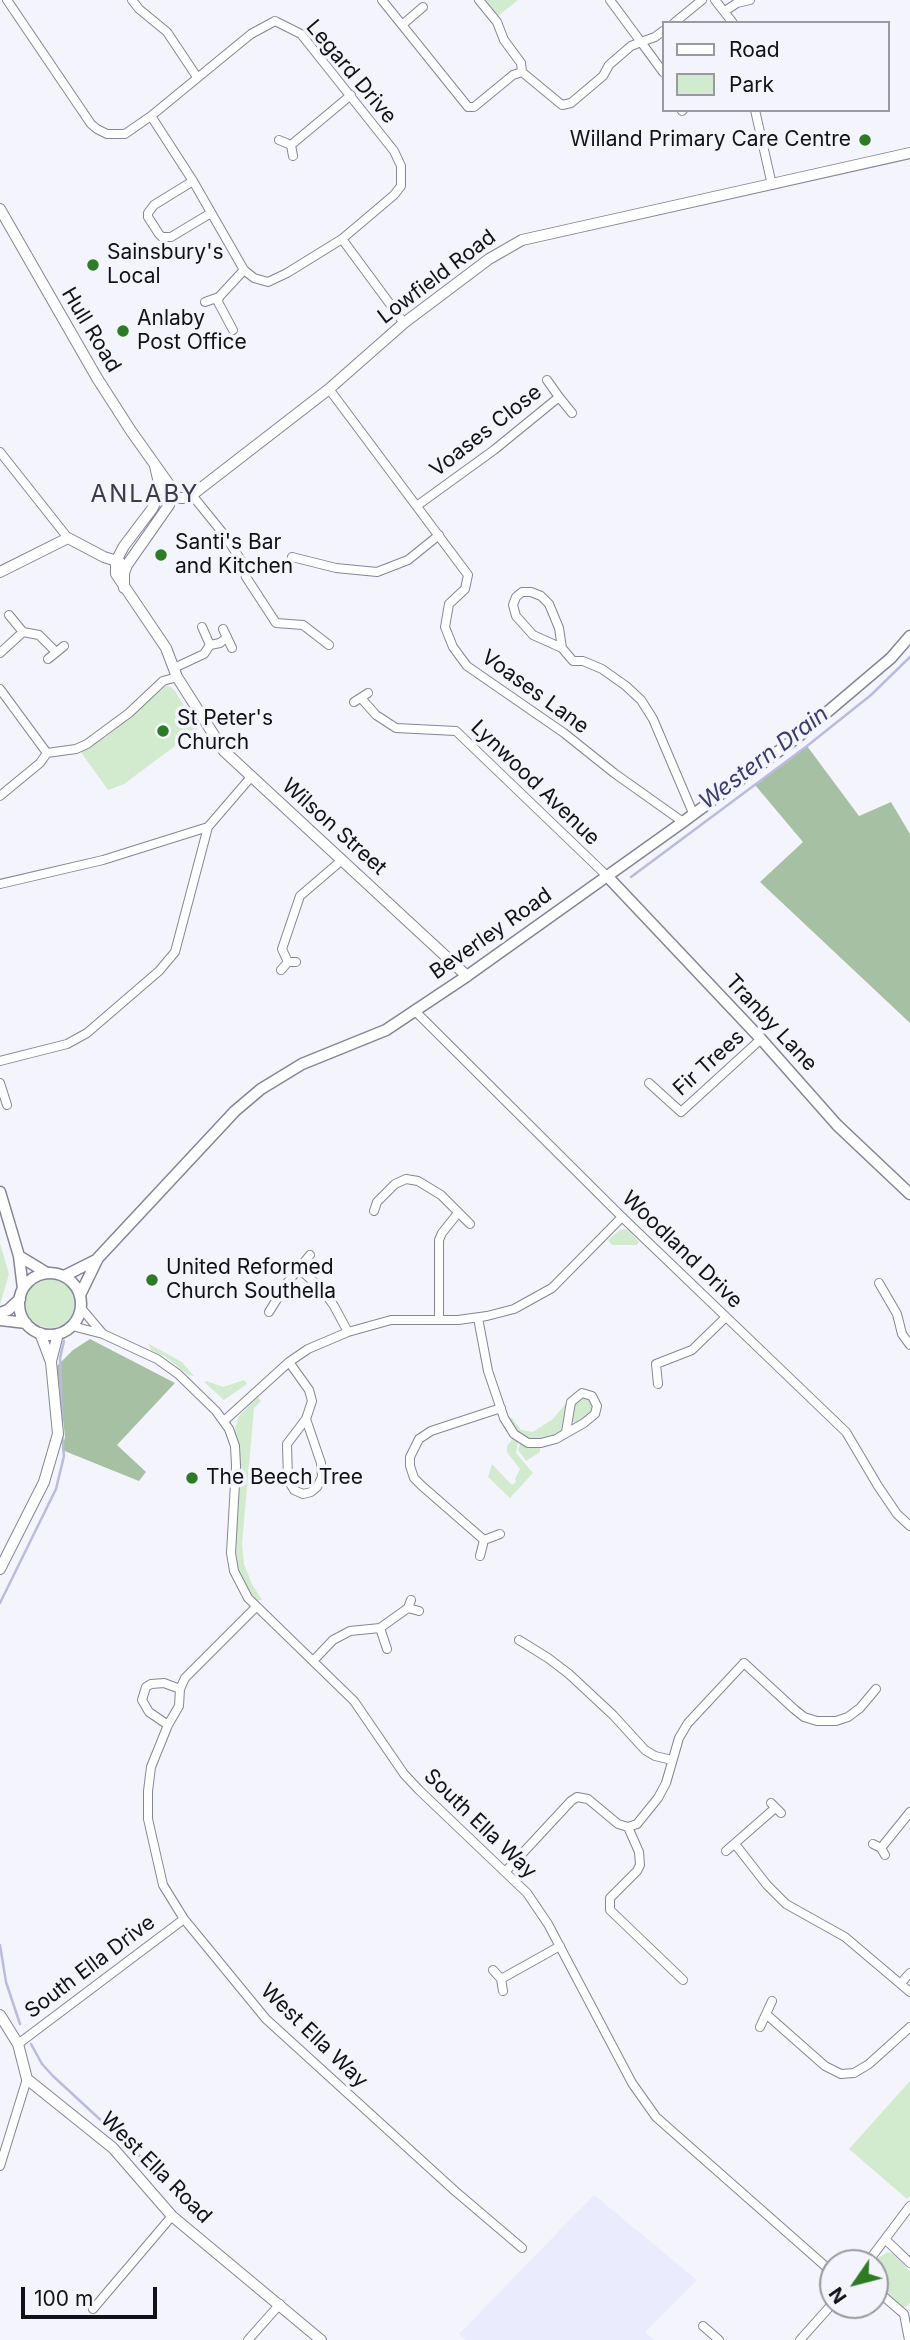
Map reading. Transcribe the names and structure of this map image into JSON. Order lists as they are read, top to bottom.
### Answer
{
  "streets": {
    "main road": ["Beverley Road", "Tranby Lane"],
    "street": [
      "Legard Drive",
      "Lowfield Road",
      "Hull Road",
      "Voases Close",
      "Voases Lane",
      "Lynwood Avenue",
      "Wilson Street",
      "Fir Trees",
      "Woodland Drive",
      "South Ella Way",
      "South Ella Drive",
      "West Ella Way",
      "West Ella Road"
    ]
  },
  "crossings": [
    ["Lowfield Road", "Voases Lane"],
    ["Voases Close", "Voases Lane"],
    ["Voases Lane", "Beverley Road"],
    ["Lynwood Avenue", "Beverley Road"],
    ["Lynwood Avenue", "Tranby Lane"],
    ["Wilson Street", "Beverley Road"],
    ["Beverley Road", "Tranby Lane"],
    ["Beverley Road", "Woodland Drive"],
    ["Beverley Road", "South Ella Way"],
    ["Tranby Lane", "Fir Trees"],
    ["South Ella Way", "West Ella Way"],
    ["South Ella Drive", "West Ella Way"]
  ],
  "districts": ["ANLABY"],
  "water": ["Western Drain"],
  "places": [
    "Willand Primary Care Centre",
    "Sainsbury's Local",
    "Anlaby Post Office",
    "Santi's Bar and Kitchen",
    "St Peter's Church",
    "United Reformed Church Southella",
    "The Beech Tree"
  ],
  "legend": ["Road", "Park"],
  "scale_bar": "100 m",
  "north": "bottom left"
}
